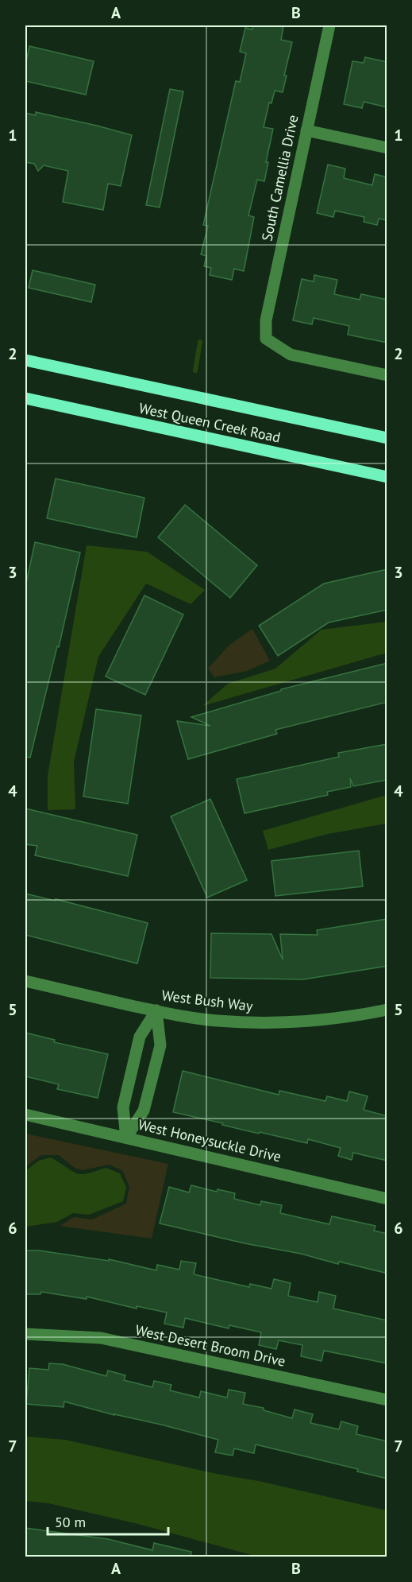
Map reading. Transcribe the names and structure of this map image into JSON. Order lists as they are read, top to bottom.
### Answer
{
  "streets": {
    "main road": ["West Queen Creek Road"],
    "street": [
      "South Camellia Drive",
      "West Bush Way",
      "West Honeysuckle Drive",
      "West Desert Broom Drive"
    ]
  },
  "scale_bar": "50 m",
  "grid": {
    "columns": ["A", "B"],
    "rows": [
      "1",
      "2",
      "3",
      "4",
      "5",
      "6",
      "7"
    ]
  }
}
